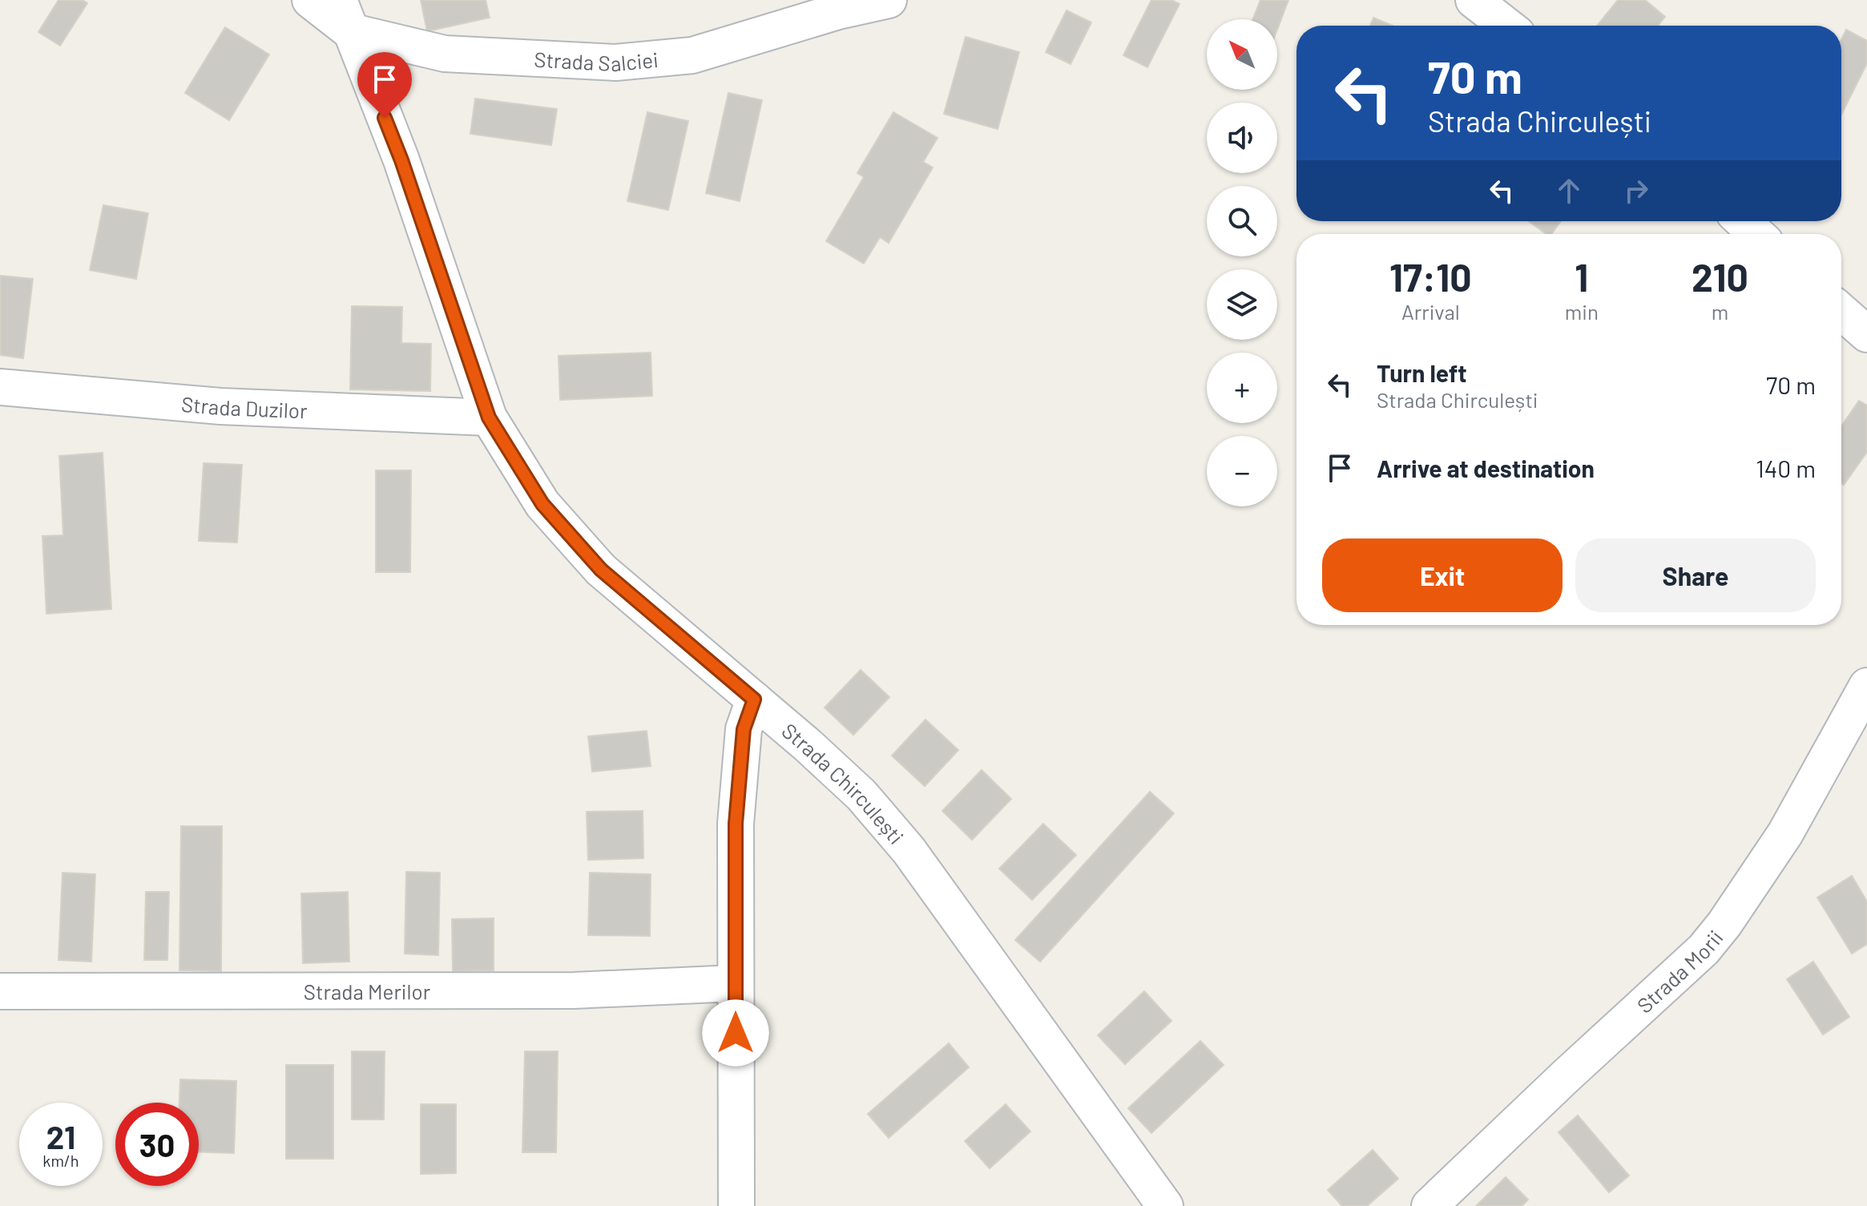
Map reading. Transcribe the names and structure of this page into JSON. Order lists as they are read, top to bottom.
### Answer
{
  "streets": {
    "street": [
      "Strada Salciei",
      "Strada Duzilor",
      "Strada Chirculești",
      "Strada Morii",
      "Strada Merilor"
    ]
  },
  "crossings": [
    ["Strada Salciei", "Strada Chirculești"],
    ["Strada Duzilor", "Strada Chirculești"]
  ],
  "north": "top left",
  "page": {
    "map_buttons": ["+", "−"],
    "turn": ["70 m", "Strada Chirculești"],
    "eta": [
      "17:10",
      "Arrival",
      "1",
      "min",
      "210",
      "m"
    ],
    "list": [
      {
        "name": "Turn left",
        "note": "Strada Chirculești",
        "value": "70 m"
      },
      {
        "name": "Arrive at destination",
        "value": "140 m"
      }
    ],
    "buttons": ["Exit", "Share"],
    "speed": "21 km/h",
    "limit": "30"
  }
}
